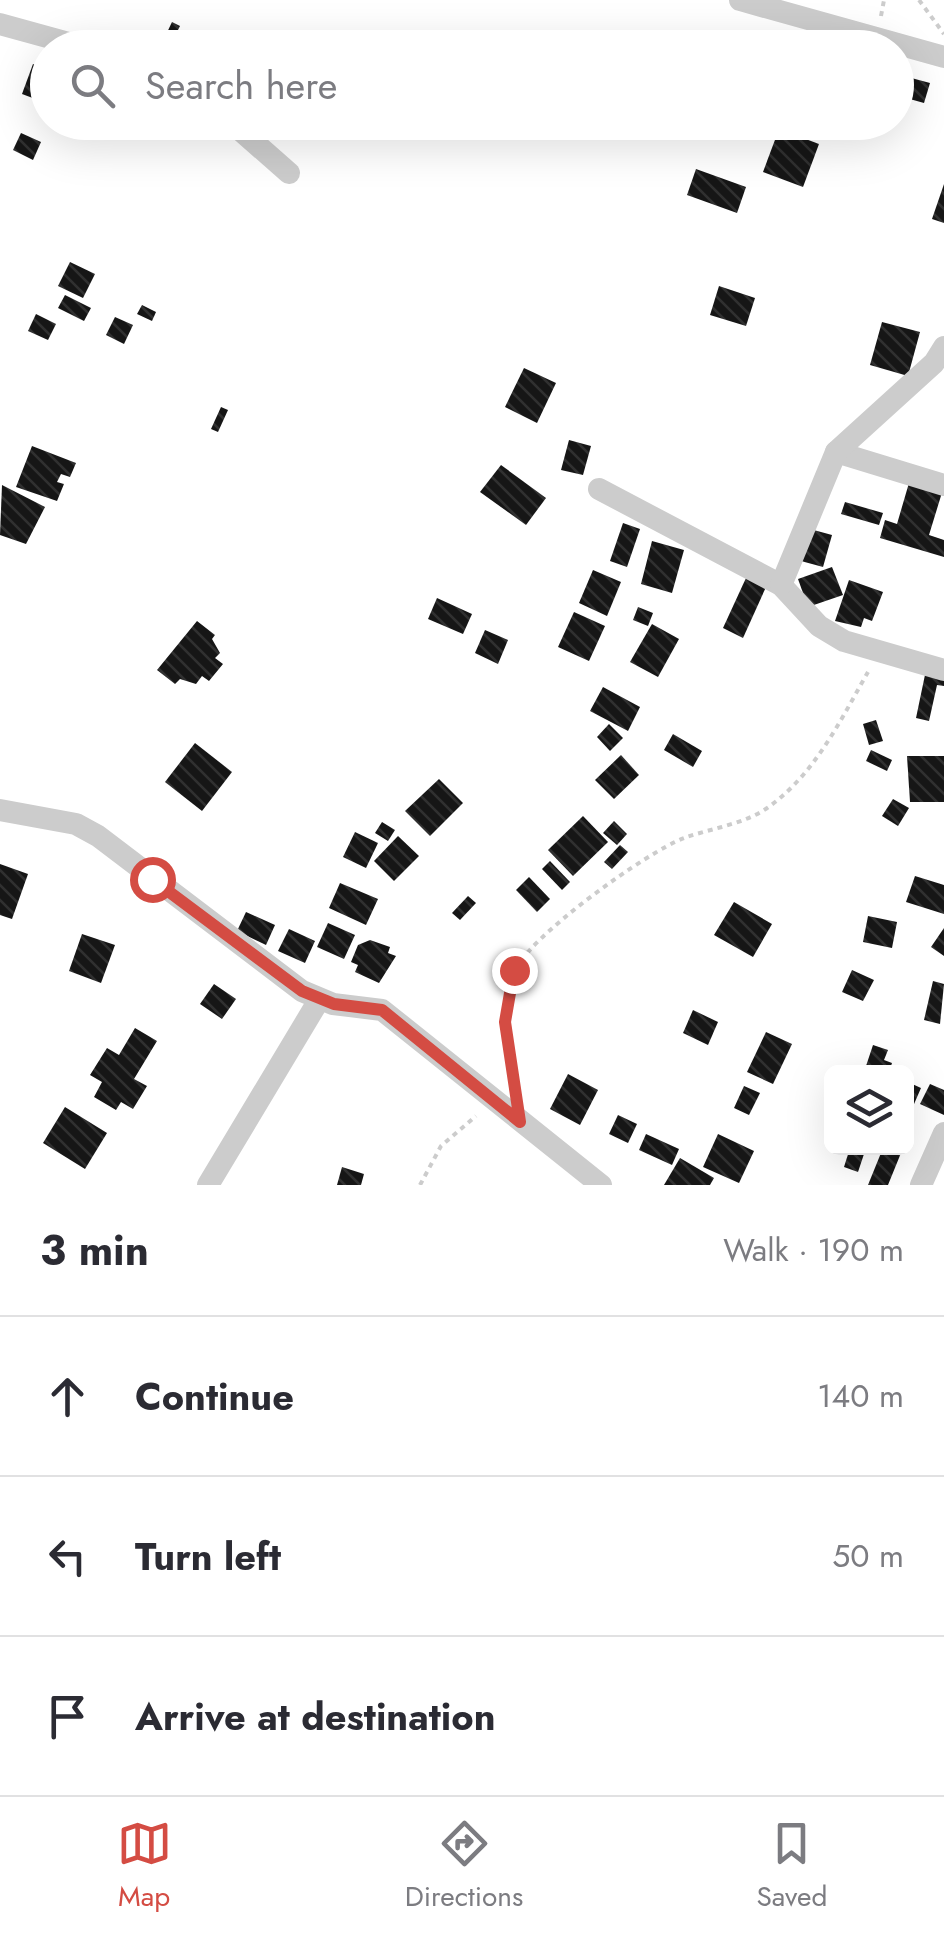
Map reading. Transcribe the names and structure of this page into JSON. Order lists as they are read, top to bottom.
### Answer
{
  "page": {
    "search": "Search here",
    "heading": ["3 min", "Walk · 190 m"],
    "list": [
      ["Continue", "140 m"],
      ["Turn left", "50 m"],
      "Arrive at destination"
    ],
    "nav": ["Map", "Directions", "Saved"]
  }
}
